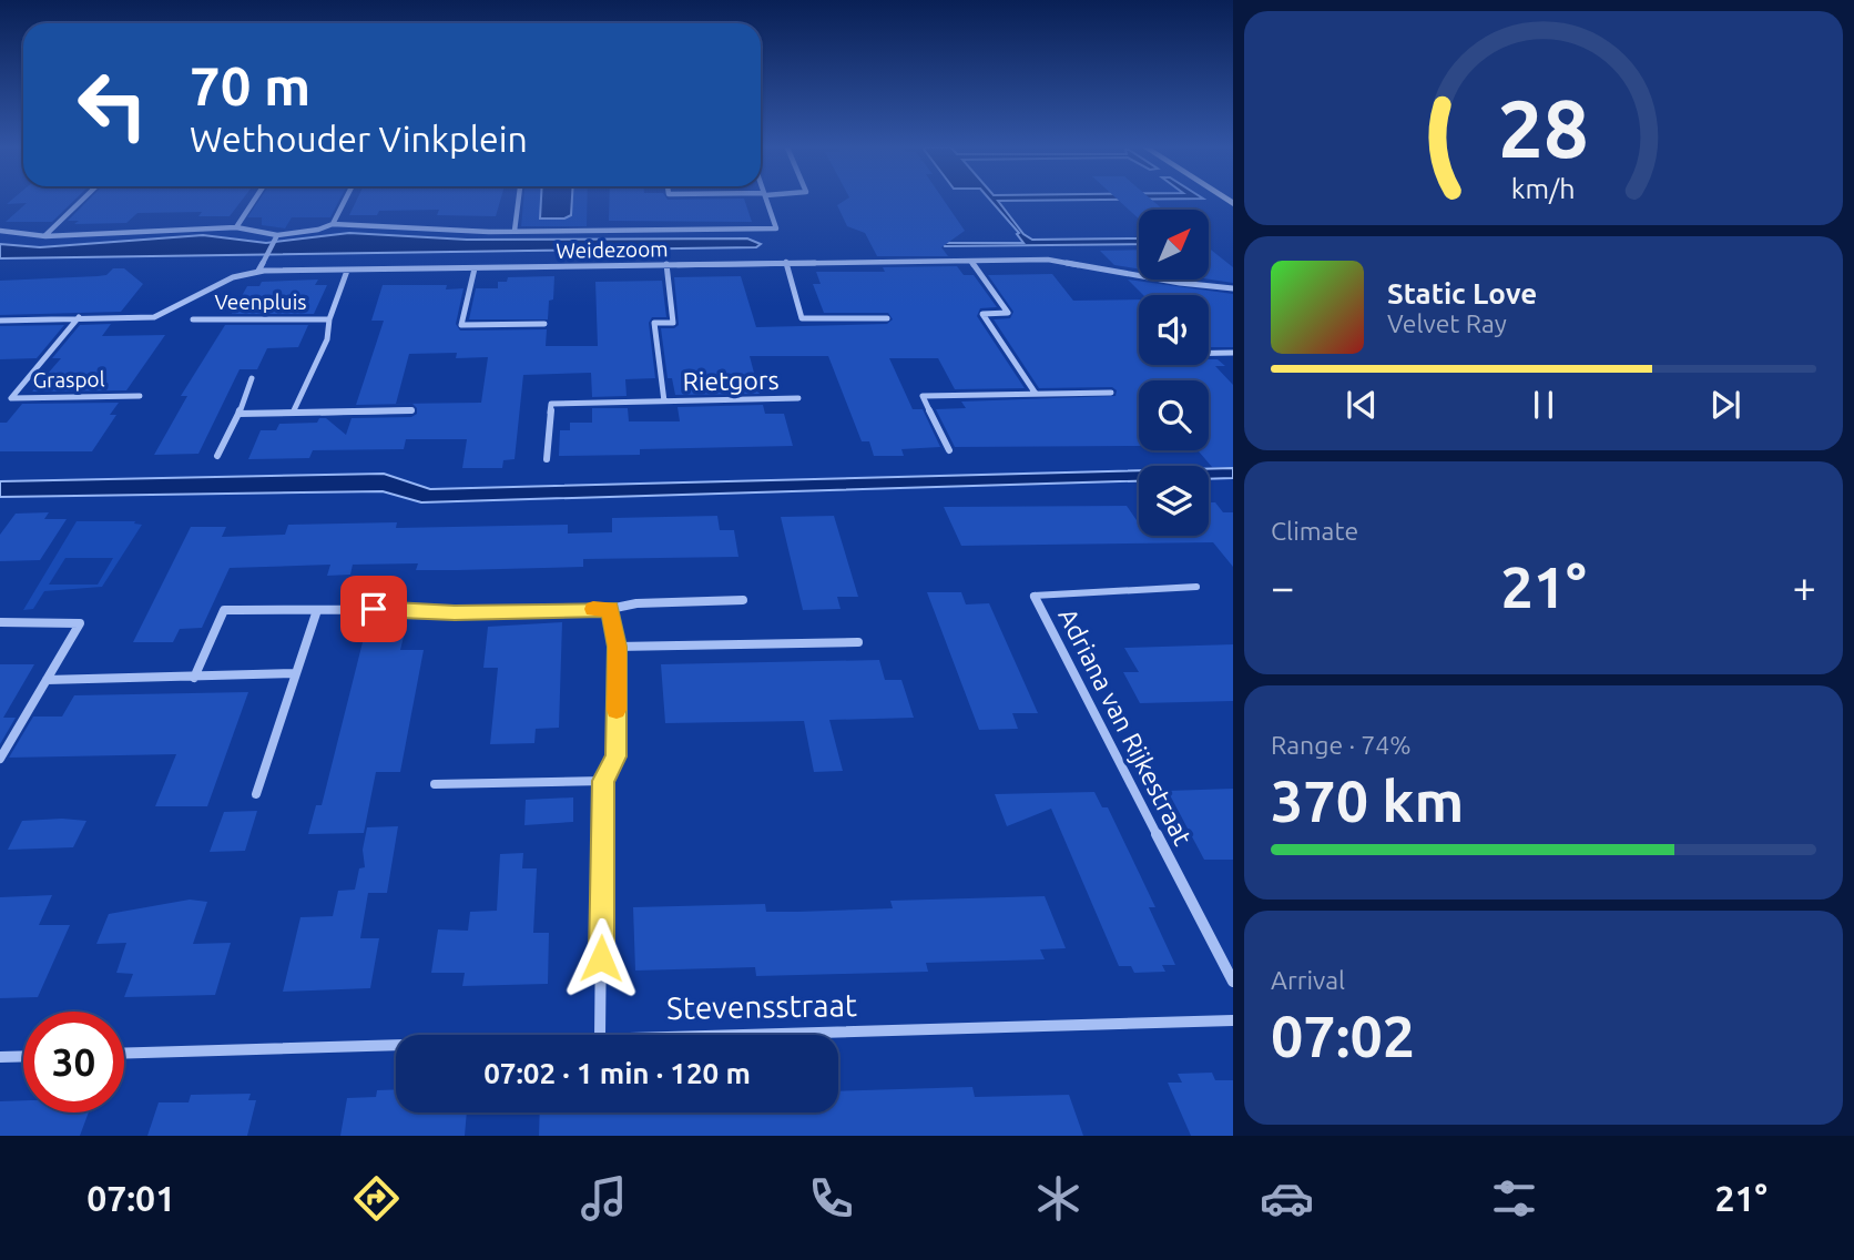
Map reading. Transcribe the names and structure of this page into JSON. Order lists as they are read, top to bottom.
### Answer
{
  "streets": {
    "street": [
      "Weidezoom",
      "Veenpluis",
      "Graspol",
      "Rietgors",
      "Adriana van Rijkestraat",
      "Stevensstraat"
    ]
  },
  "crossings": [
    ["Weidezoom", "Veenpluis"],
    ["Weidezoom", "Graspol"],
    ["Weidezoom", "Rietgors"]
  ],
  "north": "top right",
  "page": {
    "turn": ["70 m", "Wethouder Vinkplein"],
    "song": ["Static Love", "Velvet Ray"],
    "tile": [
      "Climate",
      ["Range · 74%", "370 km"],
      ["Arrival", "07:02"]
    ],
    "heat": ["−", "21°", "+"],
    "limit": "30",
    "trip": "07:02 · 1 min · 120 m",
    "tabs": ["07:01", "21°"],
    "gauge": ["28", "km/h"]
  }
}
